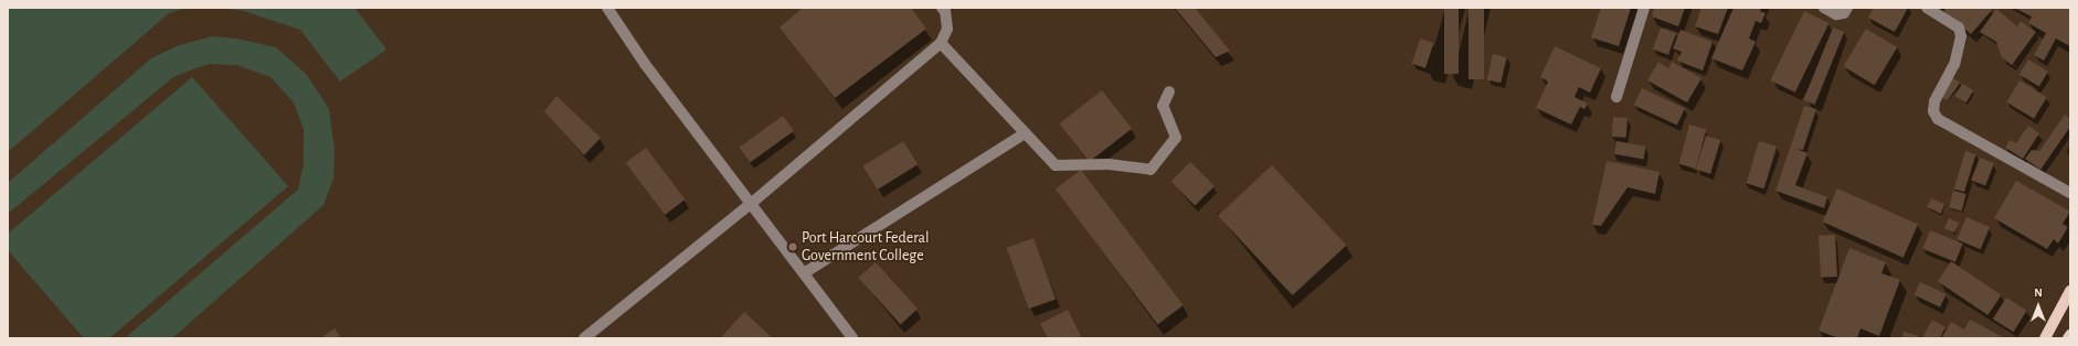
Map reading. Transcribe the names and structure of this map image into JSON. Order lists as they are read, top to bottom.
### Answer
{
  "places": ["Port Harcourt Federal Government College"],
  "north": "top"
}
